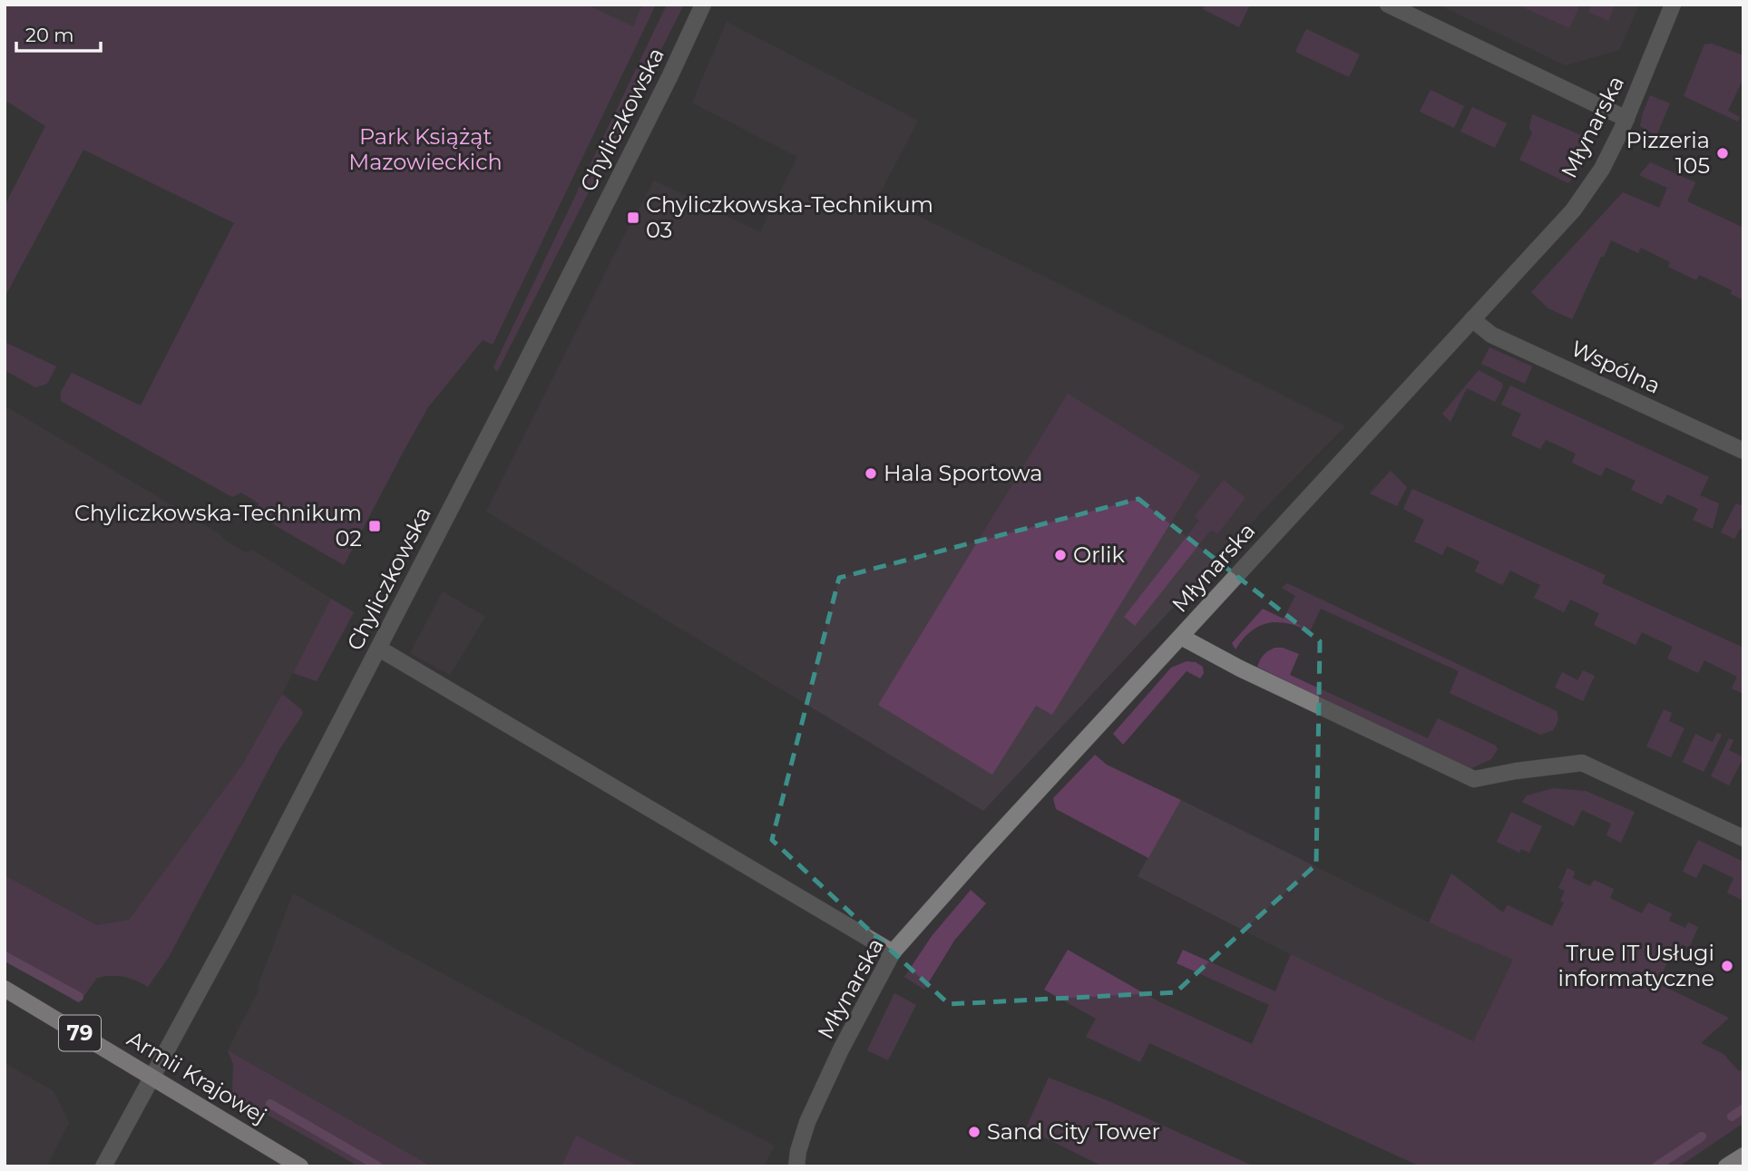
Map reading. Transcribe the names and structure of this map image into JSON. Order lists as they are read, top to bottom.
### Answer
{
  "streets": {
    "main road": ["79", "Armii Krajowej"],
    "street": ["Chyliczkowska", "Młynarska", "Wspólna"]
  },
  "crossings": [
    ["Chyliczkowska", "Armii Krajowej"],
    ["Młynarska", "Wspólna"]
  ],
  "parks": ["Park Książąt Mazowieckich"],
  "places": {
    "other": [
      "Pizzeria 105",
      "Hala Sportowa",
      "Orlik",
      "True IT Usługi informatyczne",
      "Sand City Tower"
    ],
    "transit": ["Chyliczkowska-Technikum 03", "Chyliczkowska-Technikum 02"]
  },
  "scale_bar": "20 m"
}
